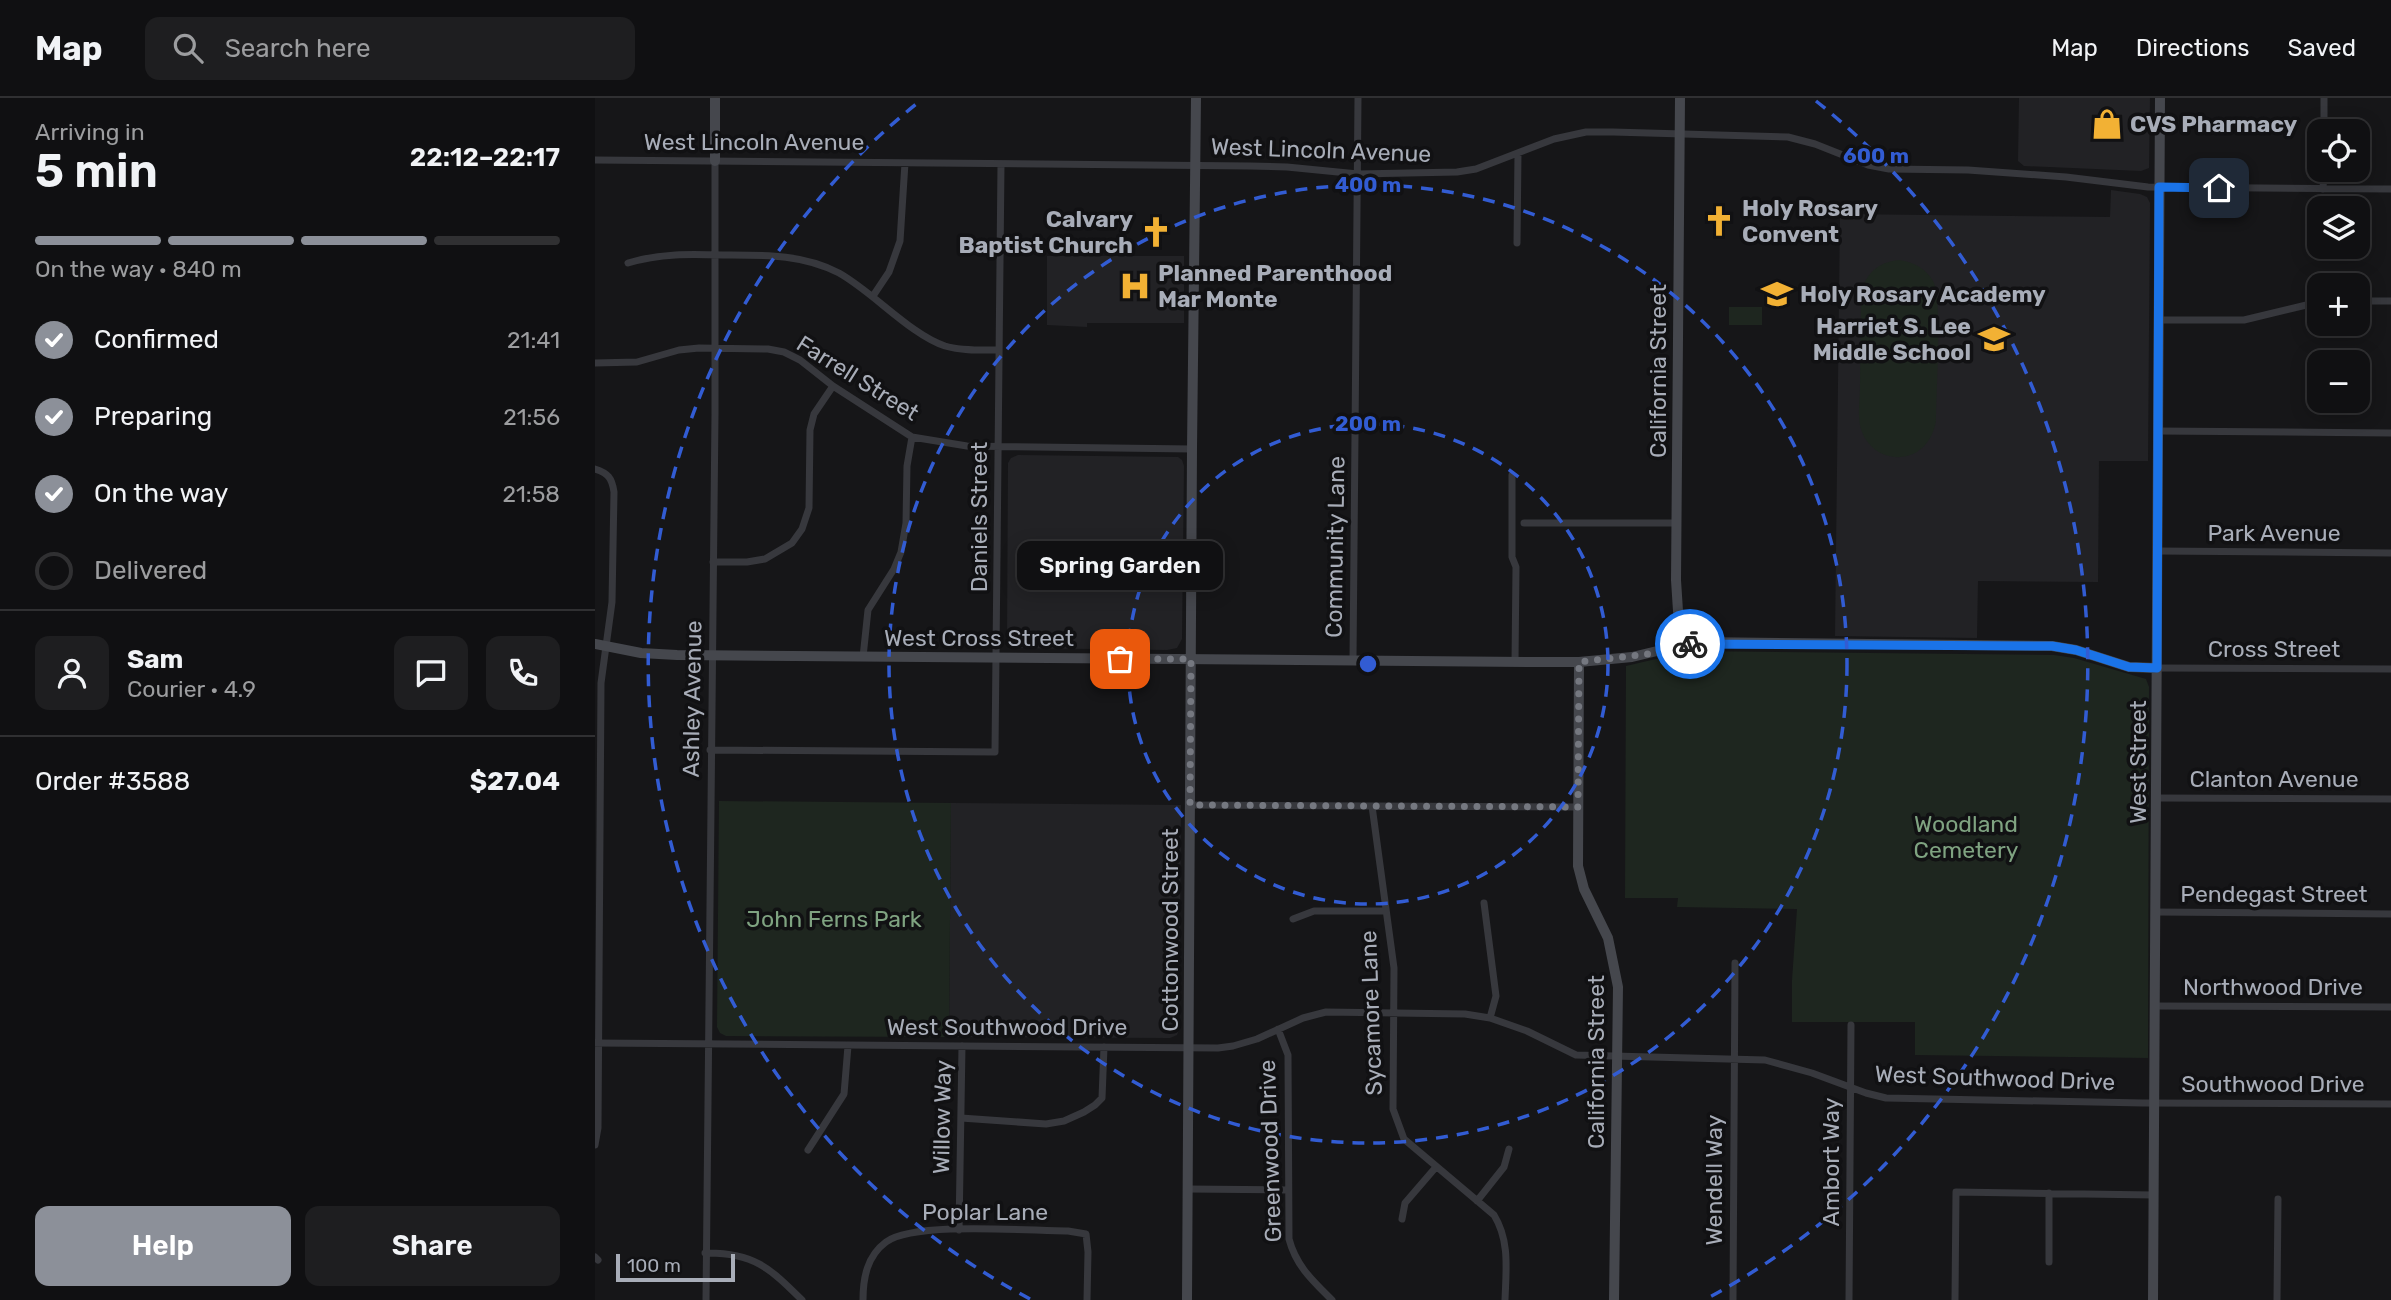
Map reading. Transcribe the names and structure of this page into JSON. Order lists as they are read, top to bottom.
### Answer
{
  "streets": {
    "street": [
      "West Lincoln Avenue",
      "California Street",
      "Farrell Street",
      "Daniels Street",
      "Park Avenue",
      "Community Lane",
      "West Cross Street",
      "Cross Street",
      "Ashley Avenue",
      "West Street",
      "Clanton Avenue",
      "Pendegast Street",
      "Cottonwood Street",
      "Northwood Drive",
      "Sycamore Lane",
      "West Southwood Drive",
      "Southwood Drive",
      "Willow Way",
      "Greenwood Drive",
      "Ambort Way",
      "Wendell Way",
      "Poplar Lane"
    ]
  },
  "crossings": [
    ["West Lincoln Avenue", "California Street"],
    ["West Lincoln Avenue", "Daniels Street"],
    ["West Lincoln Avenue", "Community Lane"],
    ["West Lincoln Avenue", "Ashley Avenue"],
    ["West Lincoln Avenue", "West Street"],
    ["West Lincoln Avenue", "Cottonwood Street"],
    ["California Street", "West Cross Street"],
    ["California Street", "West Southwood Drive"],
    ["Farrell Street", "Daniels Street"],
    ["Farrell Street", "Ashley Avenue"],
    ["Farrell Street", "Cottonwood Street"],
    ["Daniels Street", "West Cross Street"],
    ["Daniels Street", "Ashley Avenue"],
    ["Park Avenue", "West Street"],
    ["Community Lane", "West Cross Street"],
    ["West Cross Street", "Cross Street"],
    ["West Cross Street", "Ashley Avenue"],
    ["West Cross Street", "West Street"],
    ["West Cross Street", "Cottonwood Street"],
    ["Cross Street", "West Street"],
    ["Ashley Avenue", "West Southwood Drive"],
    ["West Street", "Clanton Avenue"],
    ["West Street", "Pendegast Street"],
    ["West Street", "Northwood Drive"],
    ["West Street", "West Southwood Drive"],
    ["West Street", "Southwood Drive"],
    ["Cottonwood Street", "West Southwood Drive"],
    ["Sycamore Lane", "West Southwood Drive"],
    ["West Southwood Drive", "Southwood Drive"],
    ["West Southwood Drive", "Willow Way"],
    ["West Southwood Drive", "Greenwood Drive"],
    ["West Southwood Drive", "Ambort Way"],
    ["West Southwood Drive", "Wendell Way"],
    ["Willow Way", "Poplar Lane"]
  ],
  "parks": ["Woodland Cemetery", "John Ferns Park"],
  "places": {
    "shop": ["CVS Pharmacy"],
    "church": ["Holy Rosary Convent", "Calvary Baptist Church"],
    "hospital": ["Planned Parenthood Mar Monte"],
    "school or university": ["Holy Rosary Academy", "Harriet S. Lee Middle School"],
    "other": ["Spring Garden"]
  },
  "scale_bar": "100 m",
  "page": {
    "header": "Map",
    "search": "Search here",
    "nav": ["Map", "Directions", "Saved"],
    "heading": ["5 min", "Arriving in", "22:12–22:17"],
    "panel": [
      "Sam",
      "Courier · 4.9",
      "Order #3588",
      "$27.04"
    ],
    "map_buttons": ["+", "−"],
    "bar": "On the way · 840 m",
    "list": [
      ["Confirmed", "21:41"],
      ["Preparing", "21:56"],
      ["On the way", "21:58"],
      "Delivered"
    ],
    "bubble": "Spring Garden",
    "buttons": ["Help", "Share"],
    "scale": "100 m"
  },
  "rings": ["600 m", "400 m", "200 m"]
}
